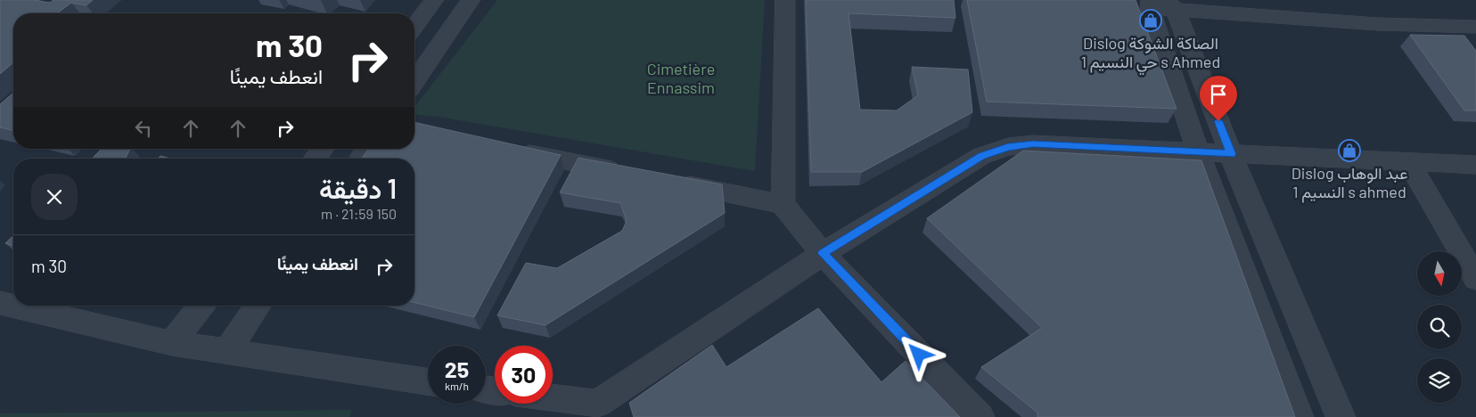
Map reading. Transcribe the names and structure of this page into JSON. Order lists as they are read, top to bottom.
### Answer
{
  "parks": ["Cimetière Ennassim"],
  "places": {
    "shop": ["Dislog الصاكة الشوكة حي النسيم 1 s Ahmed", "Dislog عبد الوهاب النسيم 1 s ahmed"]
  },
  "north": "bottom",
  "page": {
    "turn": ["30 m", "انعطف يمينًا"],
    "heading": ["1 دقيقة", "150 m · 21:59"],
    "list": [
      {
        "name": "انعطف يمينًا",
        "value": "30 m"
      }
    ],
    "speed": "25 km/h",
    "limit": "30"
  }
}
